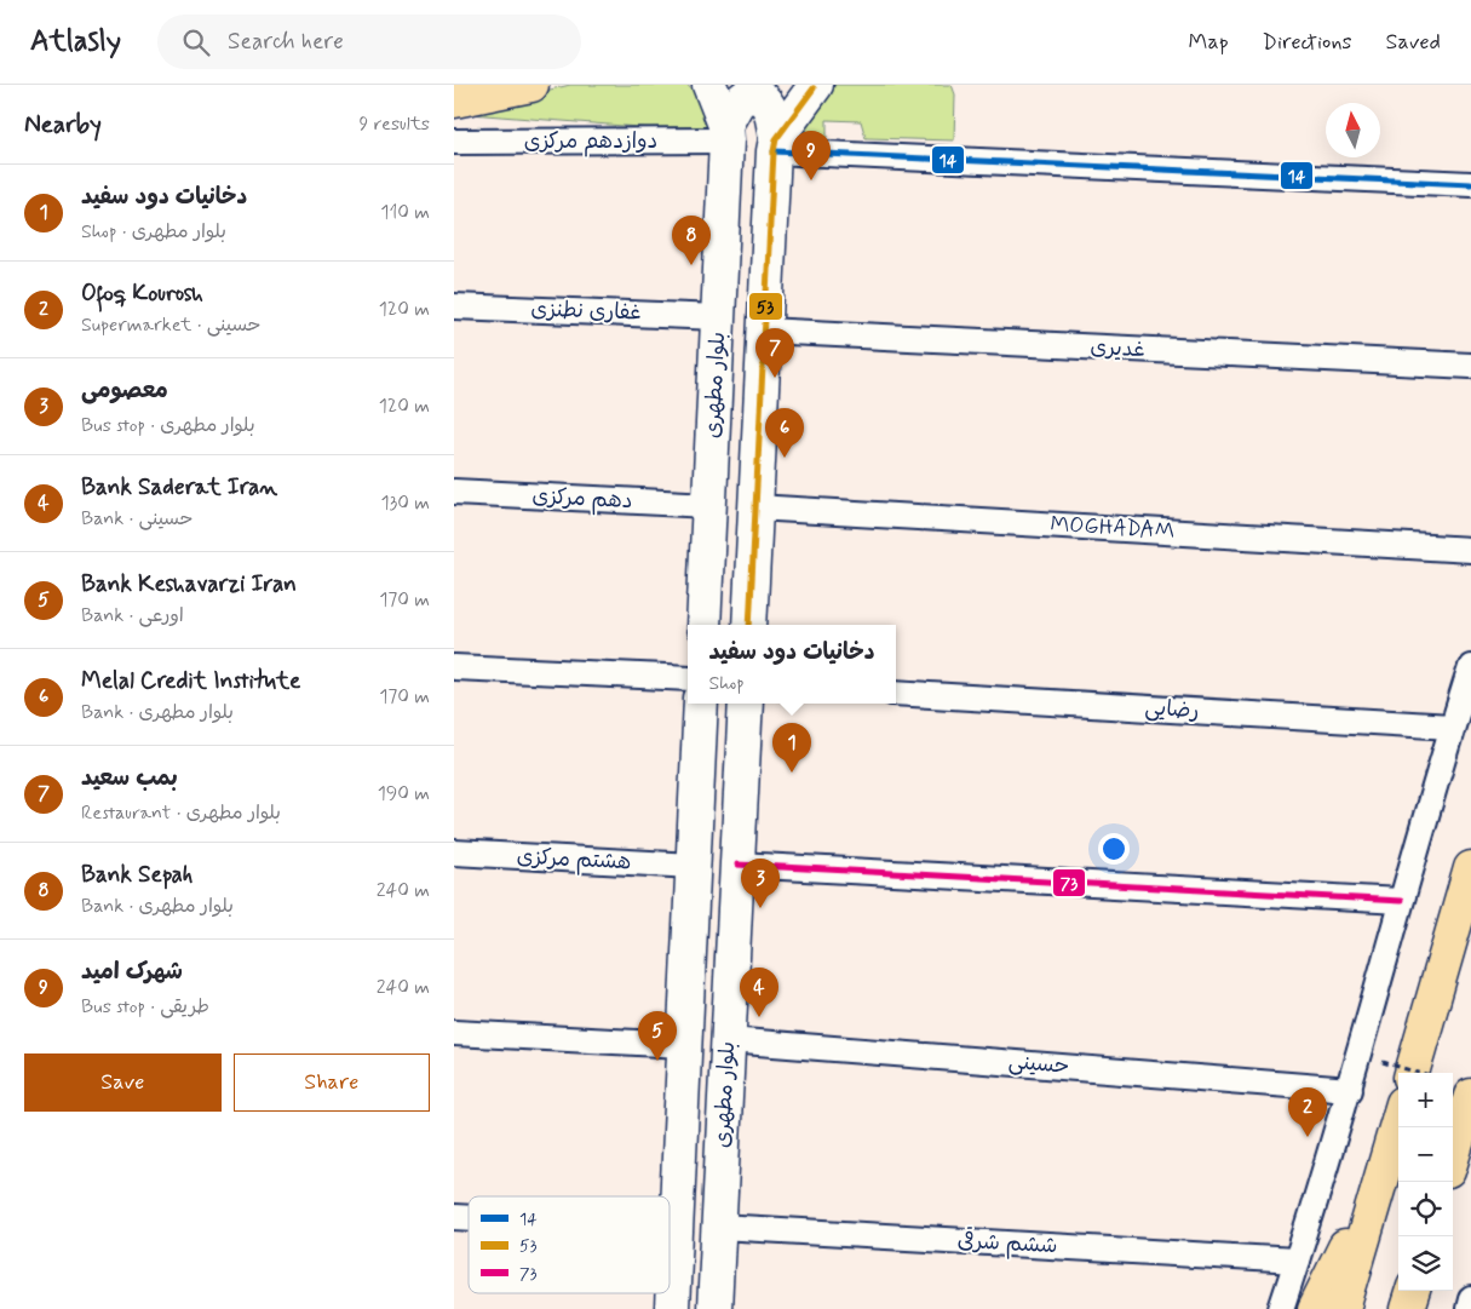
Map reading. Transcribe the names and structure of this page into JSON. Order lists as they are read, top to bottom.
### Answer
{
  "streets": {
    "main road": ["بلوار مطهری"],
    "street": [
      "دوازدهم مرکزی",
      "غفاری نطنزی",
      "غدیری",
      "دهم مرکزی",
      "MOGHADAM",
      "رضایی",
      "هشتم مرکزی",
      "حسینی",
      "ششم شرقی"
    ]
  },
  "crossings": [
    ["دوازدهم مرکزی", "بلوار مطهری"],
    ["غفاری نطنزی", "بلوار مطهری"],
    ["بلوار مطهری", "دهم مرکزی"],
    ["بلوار مطهری", "هشتم مرکزی"],
    ["بلوار مطهری", "حسینی"],
    ["بلوار مطهری", "ششم شرقی"]
  ],
  "lines": ["transit line 53", "transit line 14", "transit line 73"],
  "legend": ["14", "53", "73"],
  "north": "top",
  "page": {
    "header": "Atlasly",
    "search": "Search here",
    "nav": ["Map", "Directions", "Saved"],
    "heading": ["Nearby", "9 results"],
    "pins": [
      "9",
      "8",
      "7",
      "6",
      "1",
      "3",
      "4",
      "5",
      "2"
    ],
    "list": [
      {
        "mark": "1",
        "name": "دخانیات دود سفید",
        "note": "Shop · بلوار مطهری",
        "value": "110 m"
      },
      {
        "mark": "2",
        "name": "Ofoq Kourosh",
        "note": "Supermarket · حسینی",
        "value": "120 m"
      },
      {
        "mark": "3",
        "name": "معصومی",
        "note": "Bus stop · بلوار مطهری",
        "value": "120 m"
      },
      {
        "mark": "4",
        "name": "Bank Saderat Iran",
        "note": "Bank · حسینی",
        "value": "130 m"
      },
      {
        "mark": "5",
        "name": "Bank Keshavarzi Iran",
        "note": "Bank · اورعی",
        "value": "170 m"
      },
      {
        "mark": "6",
        "name": "Melal Credit Institute",
        "note": "Bank · بلوار مطهری",
        "value": "170 m"
      },
      {
        "mark": "7",
        "name": "بمب سعید",
        "note": "Restaurant · بلوار مطهری",
        "value": "190 m"
      },
      {
        "mark": "8",
        "name": "Bank Sepah",
        "note": "Bank · بلوار مطهری",
        "value": "240 m"
      },
      {
        "mark": "9",
        "name": "شهرک امید",
        "note": "Bus stop · طریقی",
        "value": "240 m"
      }
    ],
    "popup": ["دخانیات دود سفید", "Shop"],
    "buttons": ["Save", "Share"],
    "map_buttons": ["+", "−"]
  }
}
